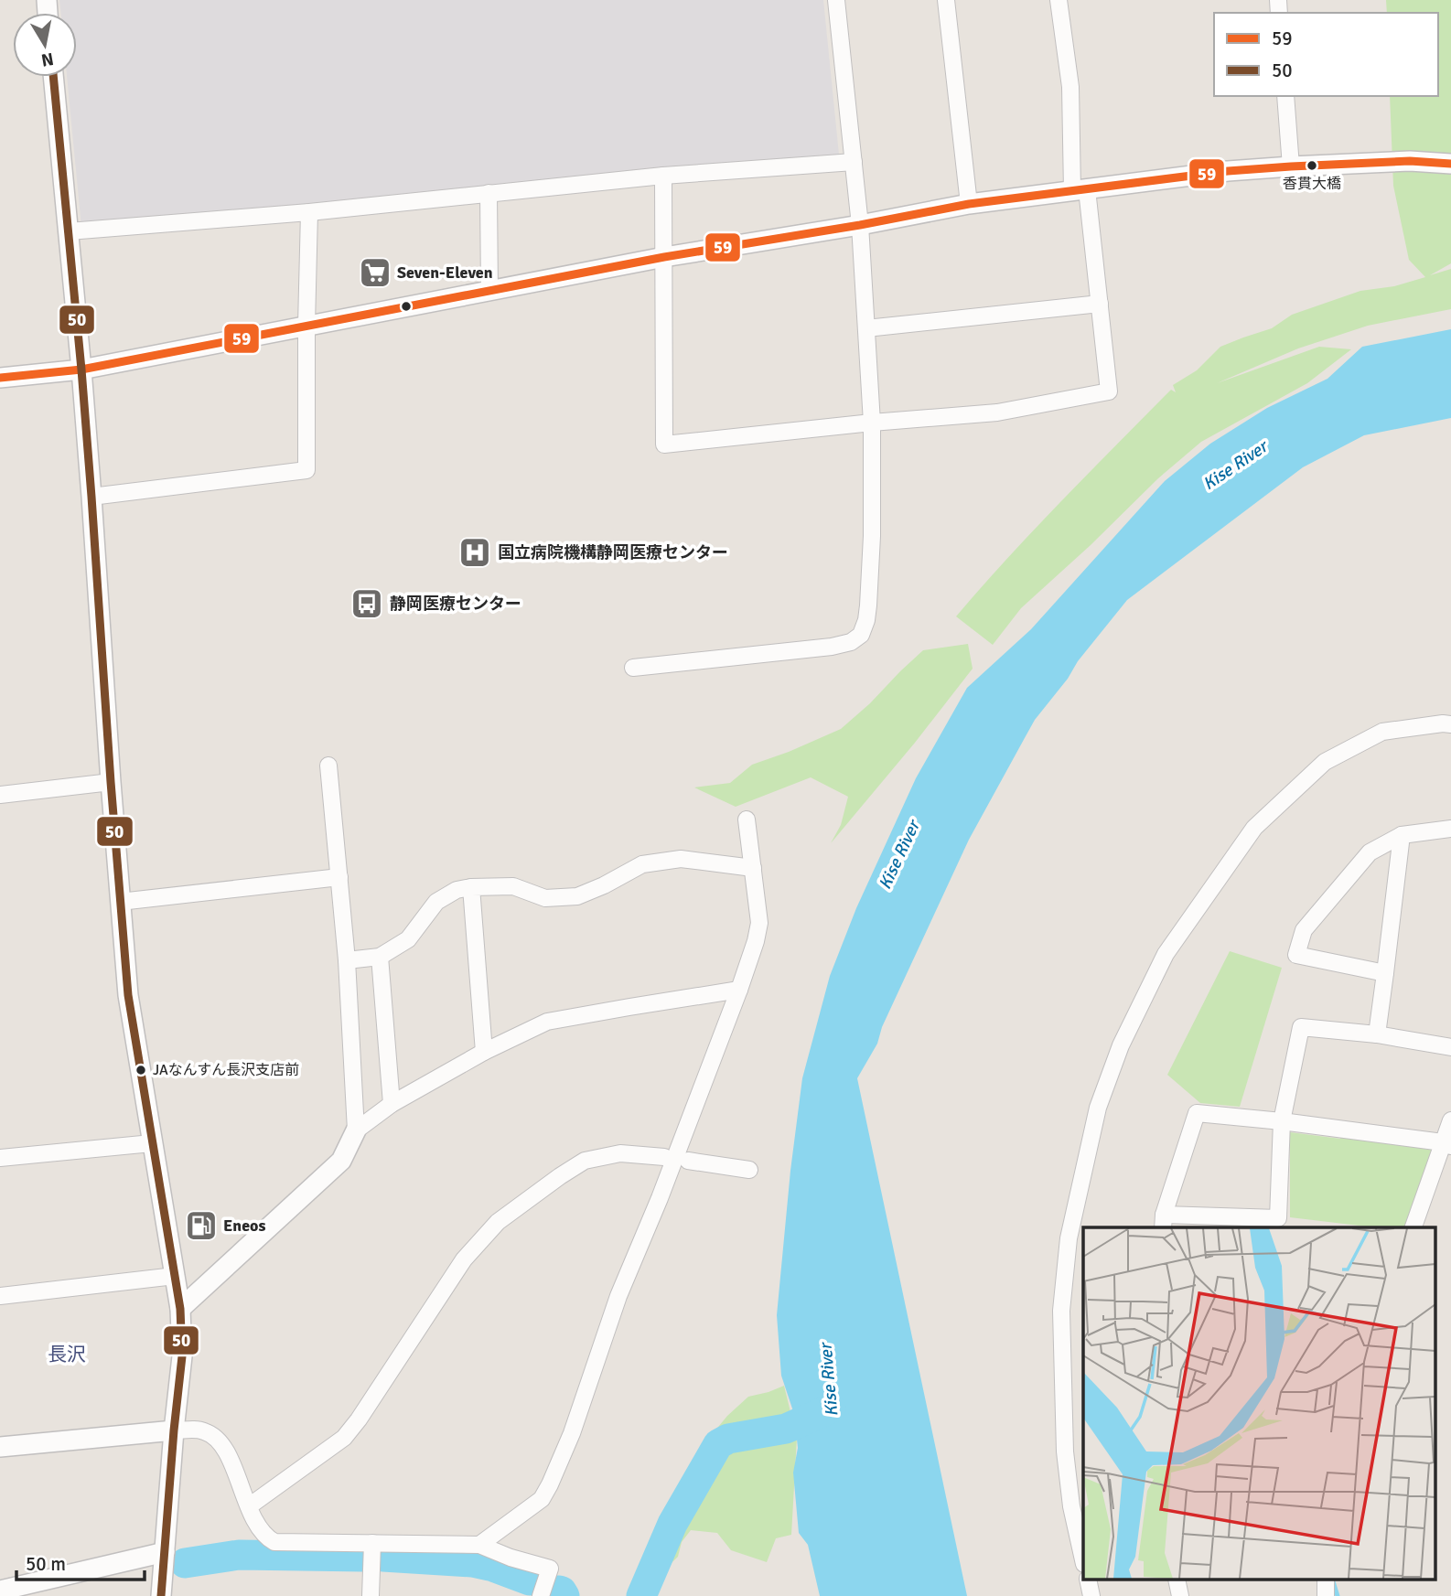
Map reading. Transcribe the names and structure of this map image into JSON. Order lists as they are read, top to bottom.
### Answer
{
  "districts": ["長沢"],
  "water": ["Kise River"],
  "places": {
    "other": ["香貫大橋", "JAなんすん長沢支店前"],
    "supermarket": ["Seven-Eleven"],
    "hospital": ["国立病院機構静岡医療センター"],
    "bus stop": ["静岡医療センター"],
    "fuel station": ["Eneos"]
  },
  "lines": ["transit line 50", "transit line 59"],
  "legend": ["59", "50"],
  "scale_bar": "50 m",
  "north": "bottom"
}
